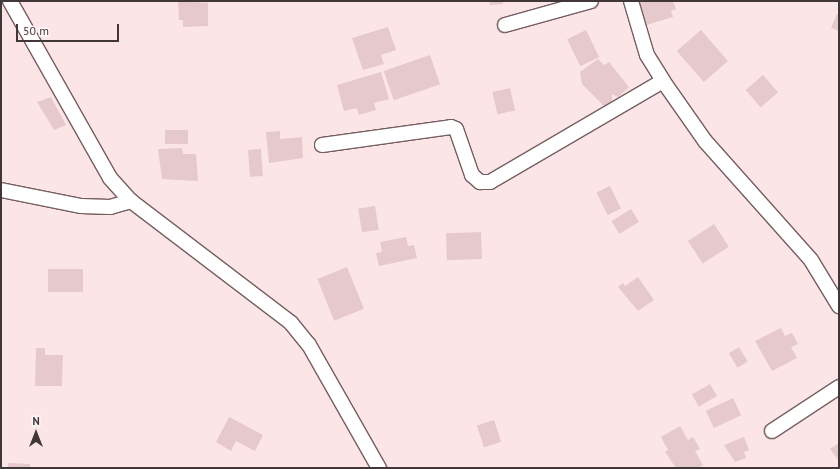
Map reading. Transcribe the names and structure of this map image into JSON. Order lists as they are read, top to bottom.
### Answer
{
  "scale_bar": "50 m",
  "north": "top"
}
